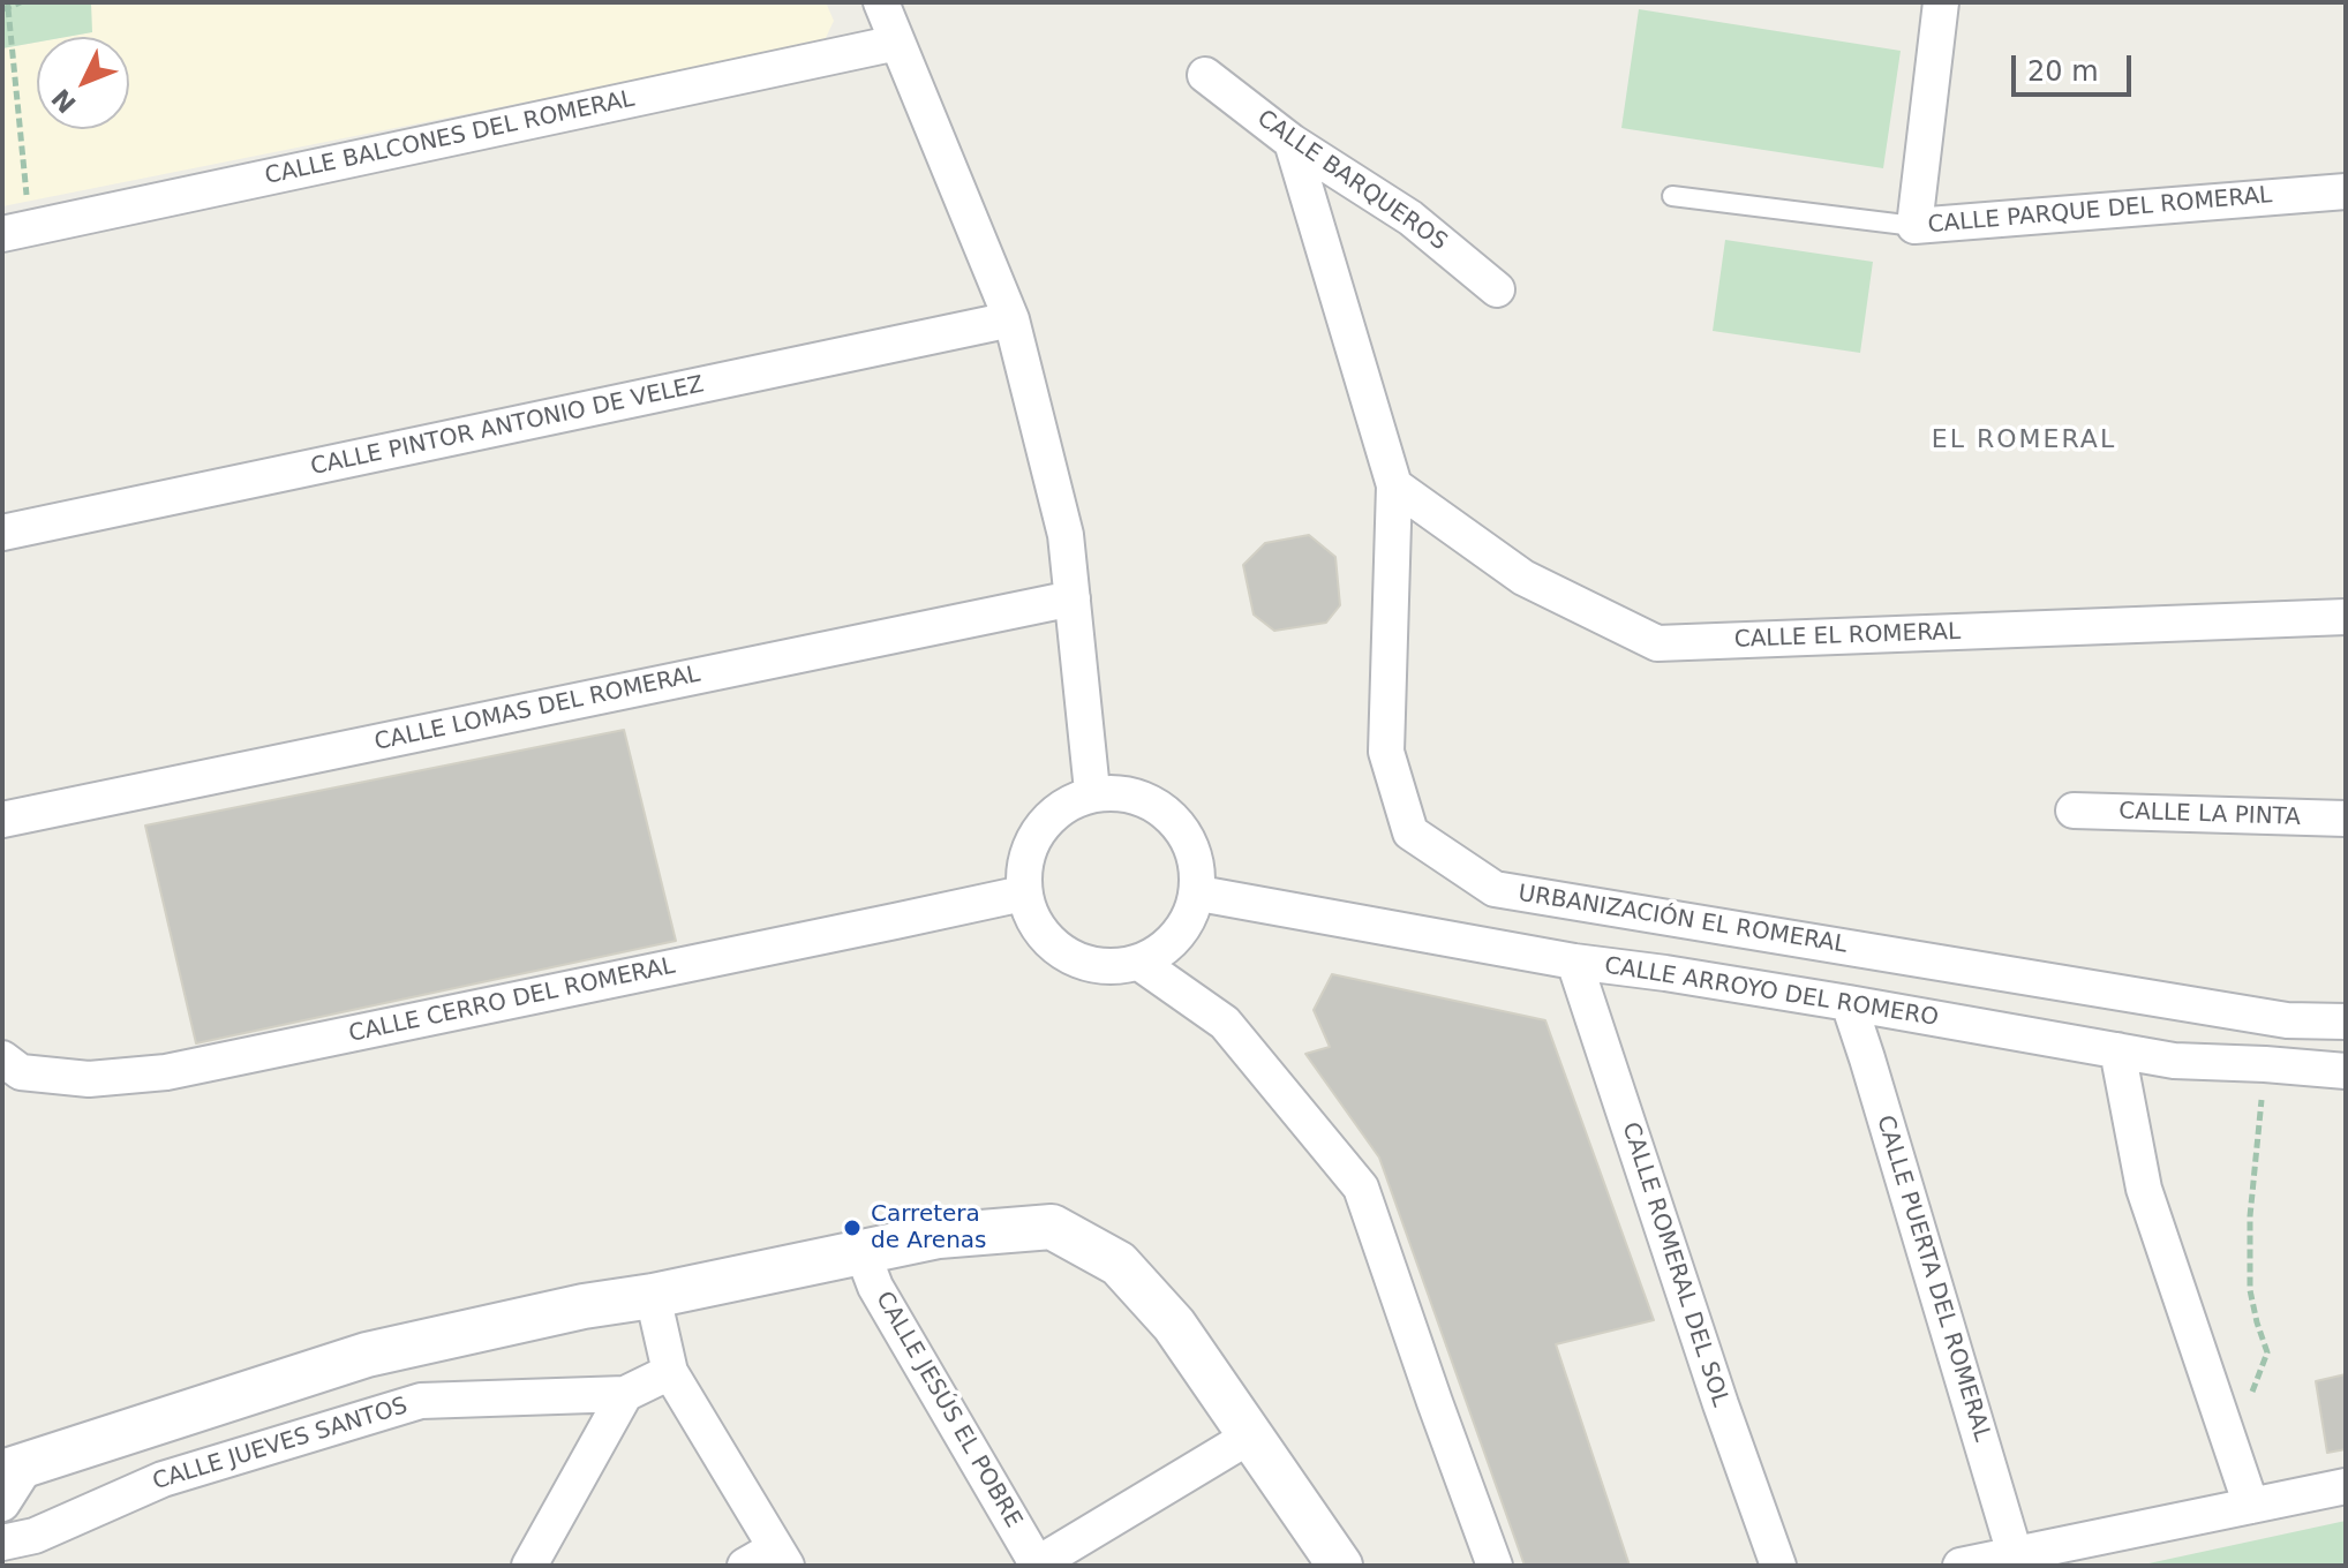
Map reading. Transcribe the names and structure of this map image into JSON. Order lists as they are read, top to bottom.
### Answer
{
  "streets": {
    "street": [
      "CALLE BALCONES DEL ROMERAL",
      "CALLE BARQUEROS",
      "CALLE PARQUE DEL ROMERAL",
      "CALLE PINTOR ANTONIO DE VELEZ",
      "CALLE EL ROMERAL",
      "CALLE LOMAS DEL ROMERAL",
      "CALLE LA PINTA",
      "URBANIZACIÓN EL ROMERAL",
      "CALLE ARROYO DEL ROMERO",
      "CALLE CERRO DEL ROMERAL",
      "CALLE ROMERAL DEL SOL",
      "CALLE PUERTA DEL ROMERAL",
      "CALLE JESÚS EL POBRE",
      "CALLE JUEVES SANTOS"
    ]
  },
  "crossings": [
    ["CALLE BARQUEROS", "URBANIZACIÓN EL ROMERAL"],
    ["CALLE EL ROMERAL", "URBANIZACIÓN EL ROMERAL"],
    ["CALLE ARROYO DEL ROMERO", "CALLE CERRO DEL ROMERAL"],
    ["CALLE ARROYO DEL ROMERO", "CALLE ROMERAL DEL SOL"],
    ["CALLE ARROYO DEL ROMERO", "CALLE PUERTA DEL ROMERAL"]
  ],
  "districts": ["EL ROMERAL"],
  "places": ["Carretera de Arenas"],
  "scale_bar": "20 m",
  "north": "bottom left"
}
